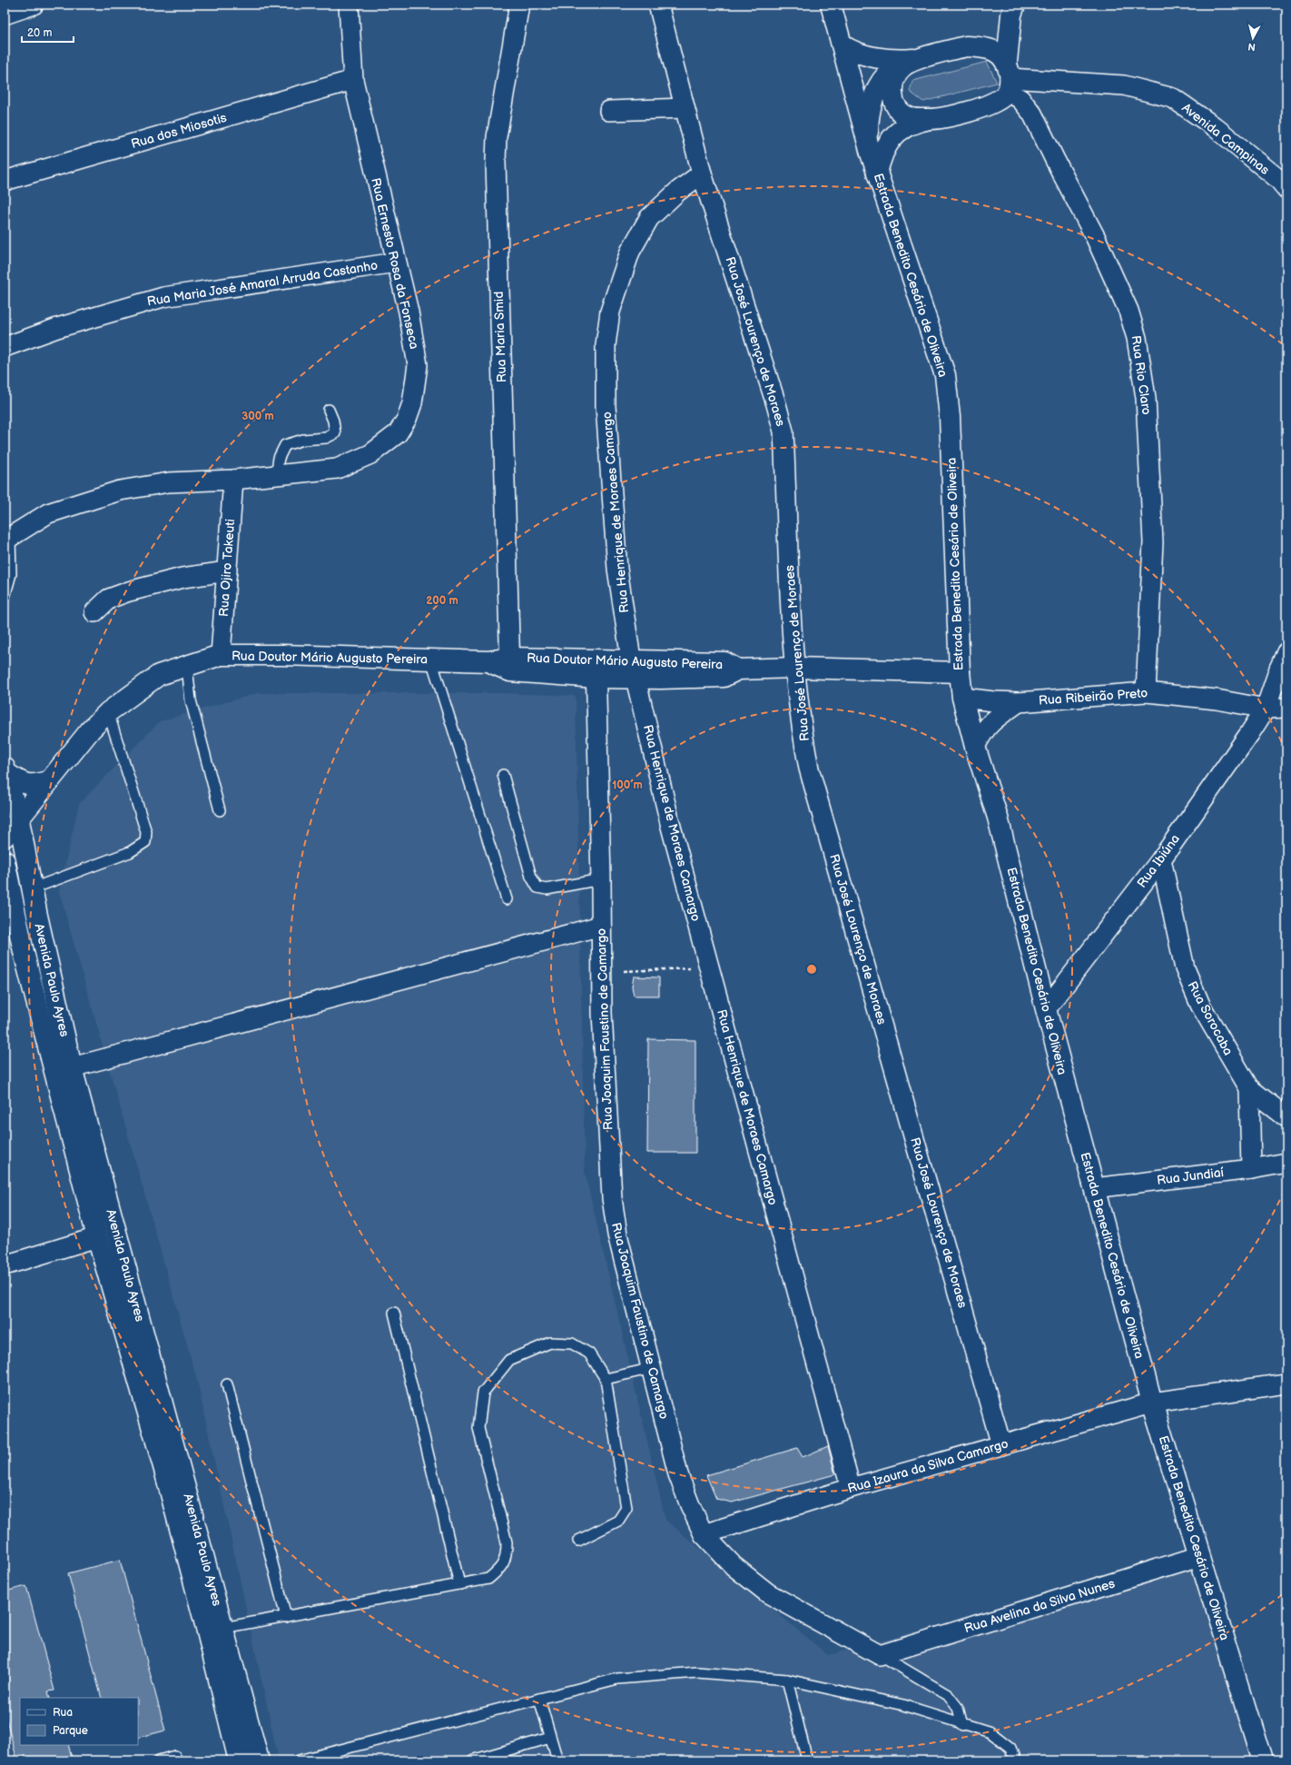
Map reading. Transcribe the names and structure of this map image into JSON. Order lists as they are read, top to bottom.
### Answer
{
  "streets": {
    "main road": ["Estrada Benedito Cesário de Oliveira", "Rua Doutor Mário Augusto Pereira", "Avenida Paulo Ayres"],
    "street": [
      "Rua dos Miosotis",
      "Avenida Campinas",
      "Rua Ernesto Rosa da Fonseca",
      "Rua Maria José Amaral Arruda Castanho",
      "Rua Maria Smid",
      "Rua José Lourenço de Moraes",
      "Rua Rio Claro",
      "Rua Henrique de Moraes Camargo",
      "Rua Ojiro Takeuti",
      "Rua Ribeirão Preto",
      "Rua Ibiúna",
      "Rua Sorocaba",
      "Rua Joaquim Faustino de Camargo",
      "Rua Jundiaí",
      "Rua Izaura da Silva Camargo",
      "Rua Avelina da Silva Nunes"
    ]
  },
  "crossings": [
    ["Rua dos Miosotis", "Rua Ernesto Rosa da Fonseca"],
    ["Avenida Campinas", "Rua Rio Claro"],
    ["Rua Ernesto Rosa da Fonseca", "Rua Maria José Amaral Arruda Castanho"],
    ["Rua Ernesto Rosa da Fonseca", "Rua Ojiro Takeuti"],
    ["Estrada Benedito Cesário de Oliveira", "Rua Doutor Mário Augusto Pereira"],
    ["Estrada Benedito Cesário de Oliveira", "Rua Ribeirão Preto"],
    ["Estrada Benedito Cesário de Oliveira", "Rua Ibiúna"],
    ["Estrada Benedito Cesário de Oliveira", "Rua Jundiaí"],
    ["Estrada Benedito Cesário de Oliveira", "Rua Izaura da Silva Camargo"],
    ["Estrada Benedito Cesário de Oliveira", "Rua Avelina da Silva Nunes"],
    ["Rua Maria Smid", "Rua Doutor Mário Augusto Pereira"],
    ["Rua José Lourenço de Moraes", "Rua Henrique de Moraes Camargo"],
    ["Rua José Lourenço de Moraes", "Rua Doutor Mário Augusto Pereira"],
    ["Rua José Lourenço de Moraes", "Rua Izaura da Silva Camargo"],
    ["Rua Rio Claro", "Rua Ribeirão Preto"],
    ["Rua Henrique de Moraes Camargo", "Rua Doutor Mário Augusto Pereira"],
    ["Rua Henrique de Moraes Camargo", "Rua Izaura da Silva Camargo"],
    ["Rua Ojiro Takeuti", "Rua Doutor Mário Augusto Pereira"],
    ["Rua Doutor Mário Augusto Pereira", "Avenida Paulo Ayres"],
    ["Rua Doutor Mário Augusto Pereira", "Rua Joaquim Faustino de Camargo"],
    ["Rua Ribeirão Preto", "Rua Ibiúna"],
    ["Rua Ibiúna", "Rua Sorocaba"],
    ["Rua Sorocaba", "Rua Jundiaí"],
    ["Rua Joaquim Faustino de Camargo", "Rua Izaura da Silva Camargo"],
    ["Rua Joaquim Faustino de Camargo", "Rua Avelina da Silva Nunes"]
  ],
  "legend": ["Rua", "Parque"],
  "scale_bar": "20 m",
  "north": "bottom",
  "rings": ["300 m", "200 m", "100 m"]
}
